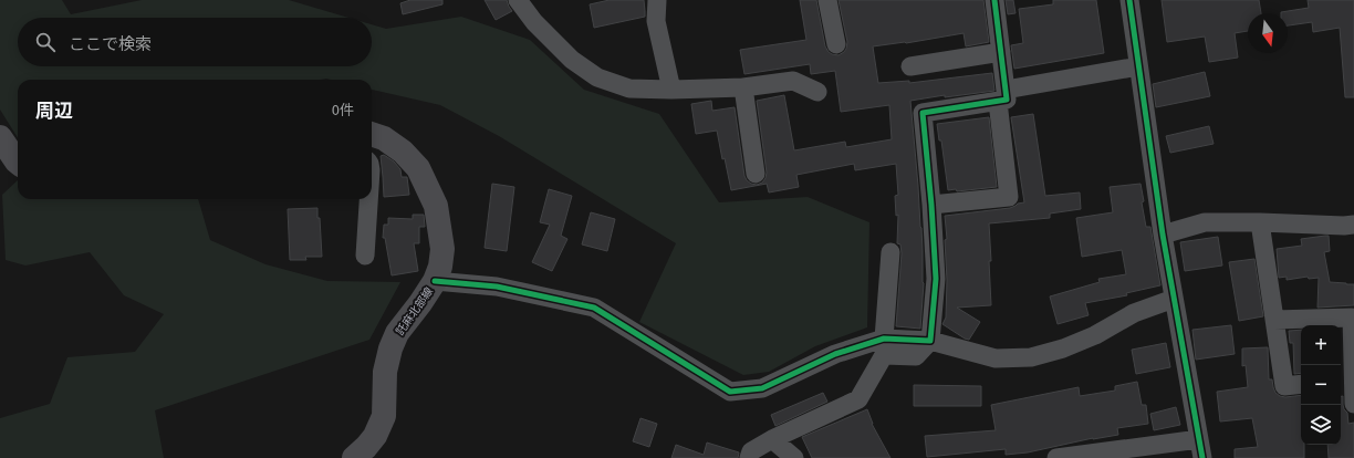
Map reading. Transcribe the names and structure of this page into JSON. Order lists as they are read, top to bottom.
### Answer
{
  "streets": {
    "main road": ["託麻北部線"]
  },
  "north": "bottom",
  "page": {
    "search": "ここで検索",
    "heading": ["周辺", "0件"],
    "map_buttons": ["+", "−"]
  }
}
